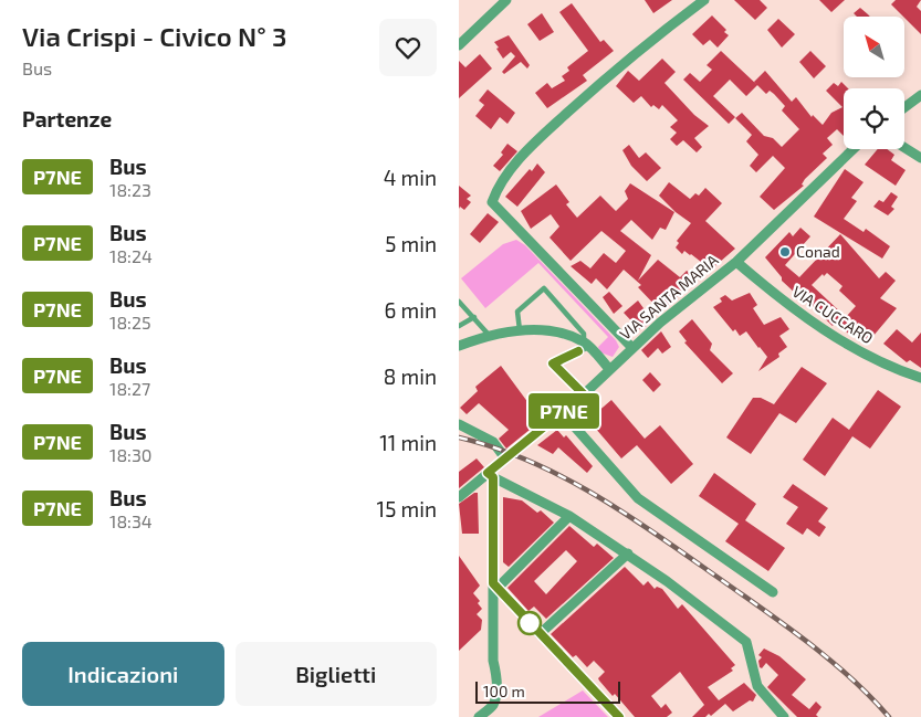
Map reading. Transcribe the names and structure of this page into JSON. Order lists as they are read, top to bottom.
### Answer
{
  "streets": {
    "street": ["VIA SANTA MARIA", "VIA CUCCARO"]
  },
  "crossings": [
    ["VIA SANTA MARIA", "VIA CUCCARO"]
  ],
  "places": ["Conad"],
  "lines": ["bus line P7NE"],
  "scale_bar": "100 m",
  "north": "top left",
  "page": {
    "heading": [
      ["Via Crispi - Civico N° 3", "Bus"],
      "Partenze"
    ],
    "on_map": "P7NE",
    "list": [
      {
        "mark": "P7NE",
        "name": "Bus",
        "note": "18:23",
        "value": "4 min"
      },
      {
        "mark": "P7NE",
        "name": "Bus",
        "note": "18:24",
        "value": "5 min"
      },
      {
        "mark": "P7NE",
        "name": "Bus",
        "note": "18:25",
        "value": "6 min"
      },
      {
        "mark": "P7NE",
        "name": "Bus",
        "note": "18:27",
        "value": "8 min"
      },
      {
        "mark": "P7NE",
        "name": "Bus",
        "note": "18:30",
        "value": "11 min"
      },
      {
        "mark": "P7NE",
        "name": "Bus",
        "note": "18:34",
        "value": "15 min"
      }
    ],
    "buttons": ["Indicazioni", "Biglietti"],
    "scale": "100 m"
  }
}
